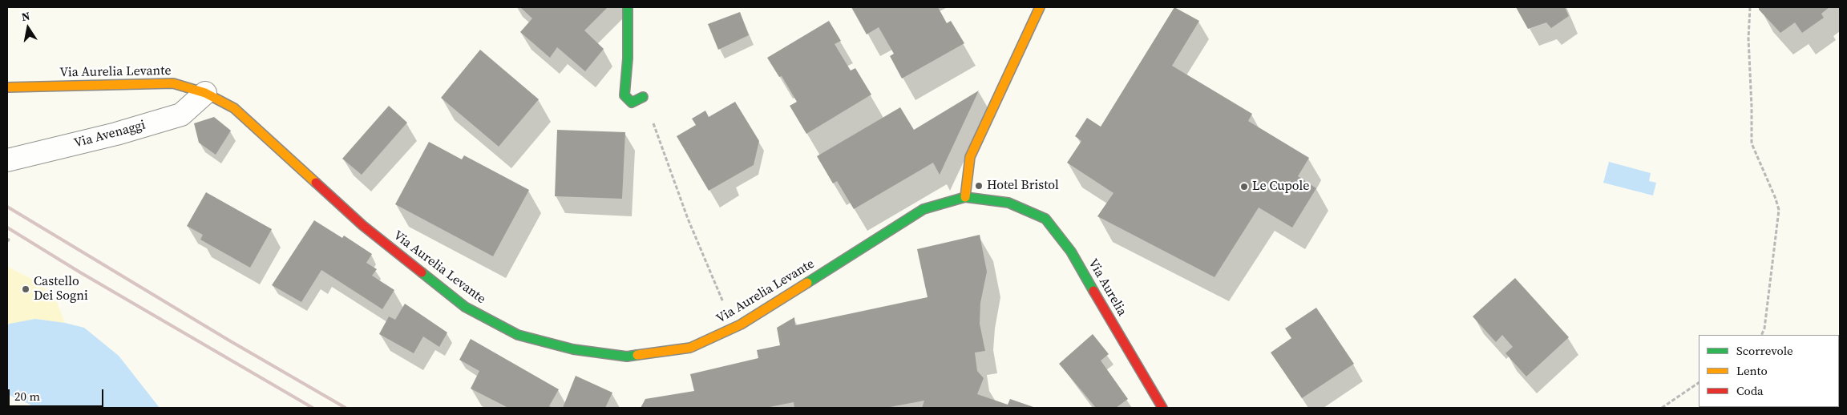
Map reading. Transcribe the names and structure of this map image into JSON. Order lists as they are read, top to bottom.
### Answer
{
  "streets": {
    "main road": ["Via Aurelia Levante", "Via Aurelia"],
    "street": ["Via Avenaggi"]
  },
  "crossings": [
    ["Via Aurelia Levante", "Via Avenaggi"],
    ["Via Aurelia Levante", "Via Aurelia"]
  ],
  "places": ["Hotel Bristol", "Le Cupole", "Castello Dei Sogni"],
  "legend": ["Scorrevole", "Lento", "Coda"],
  "scale_bar": "20 m",
  "north": "top"
}
